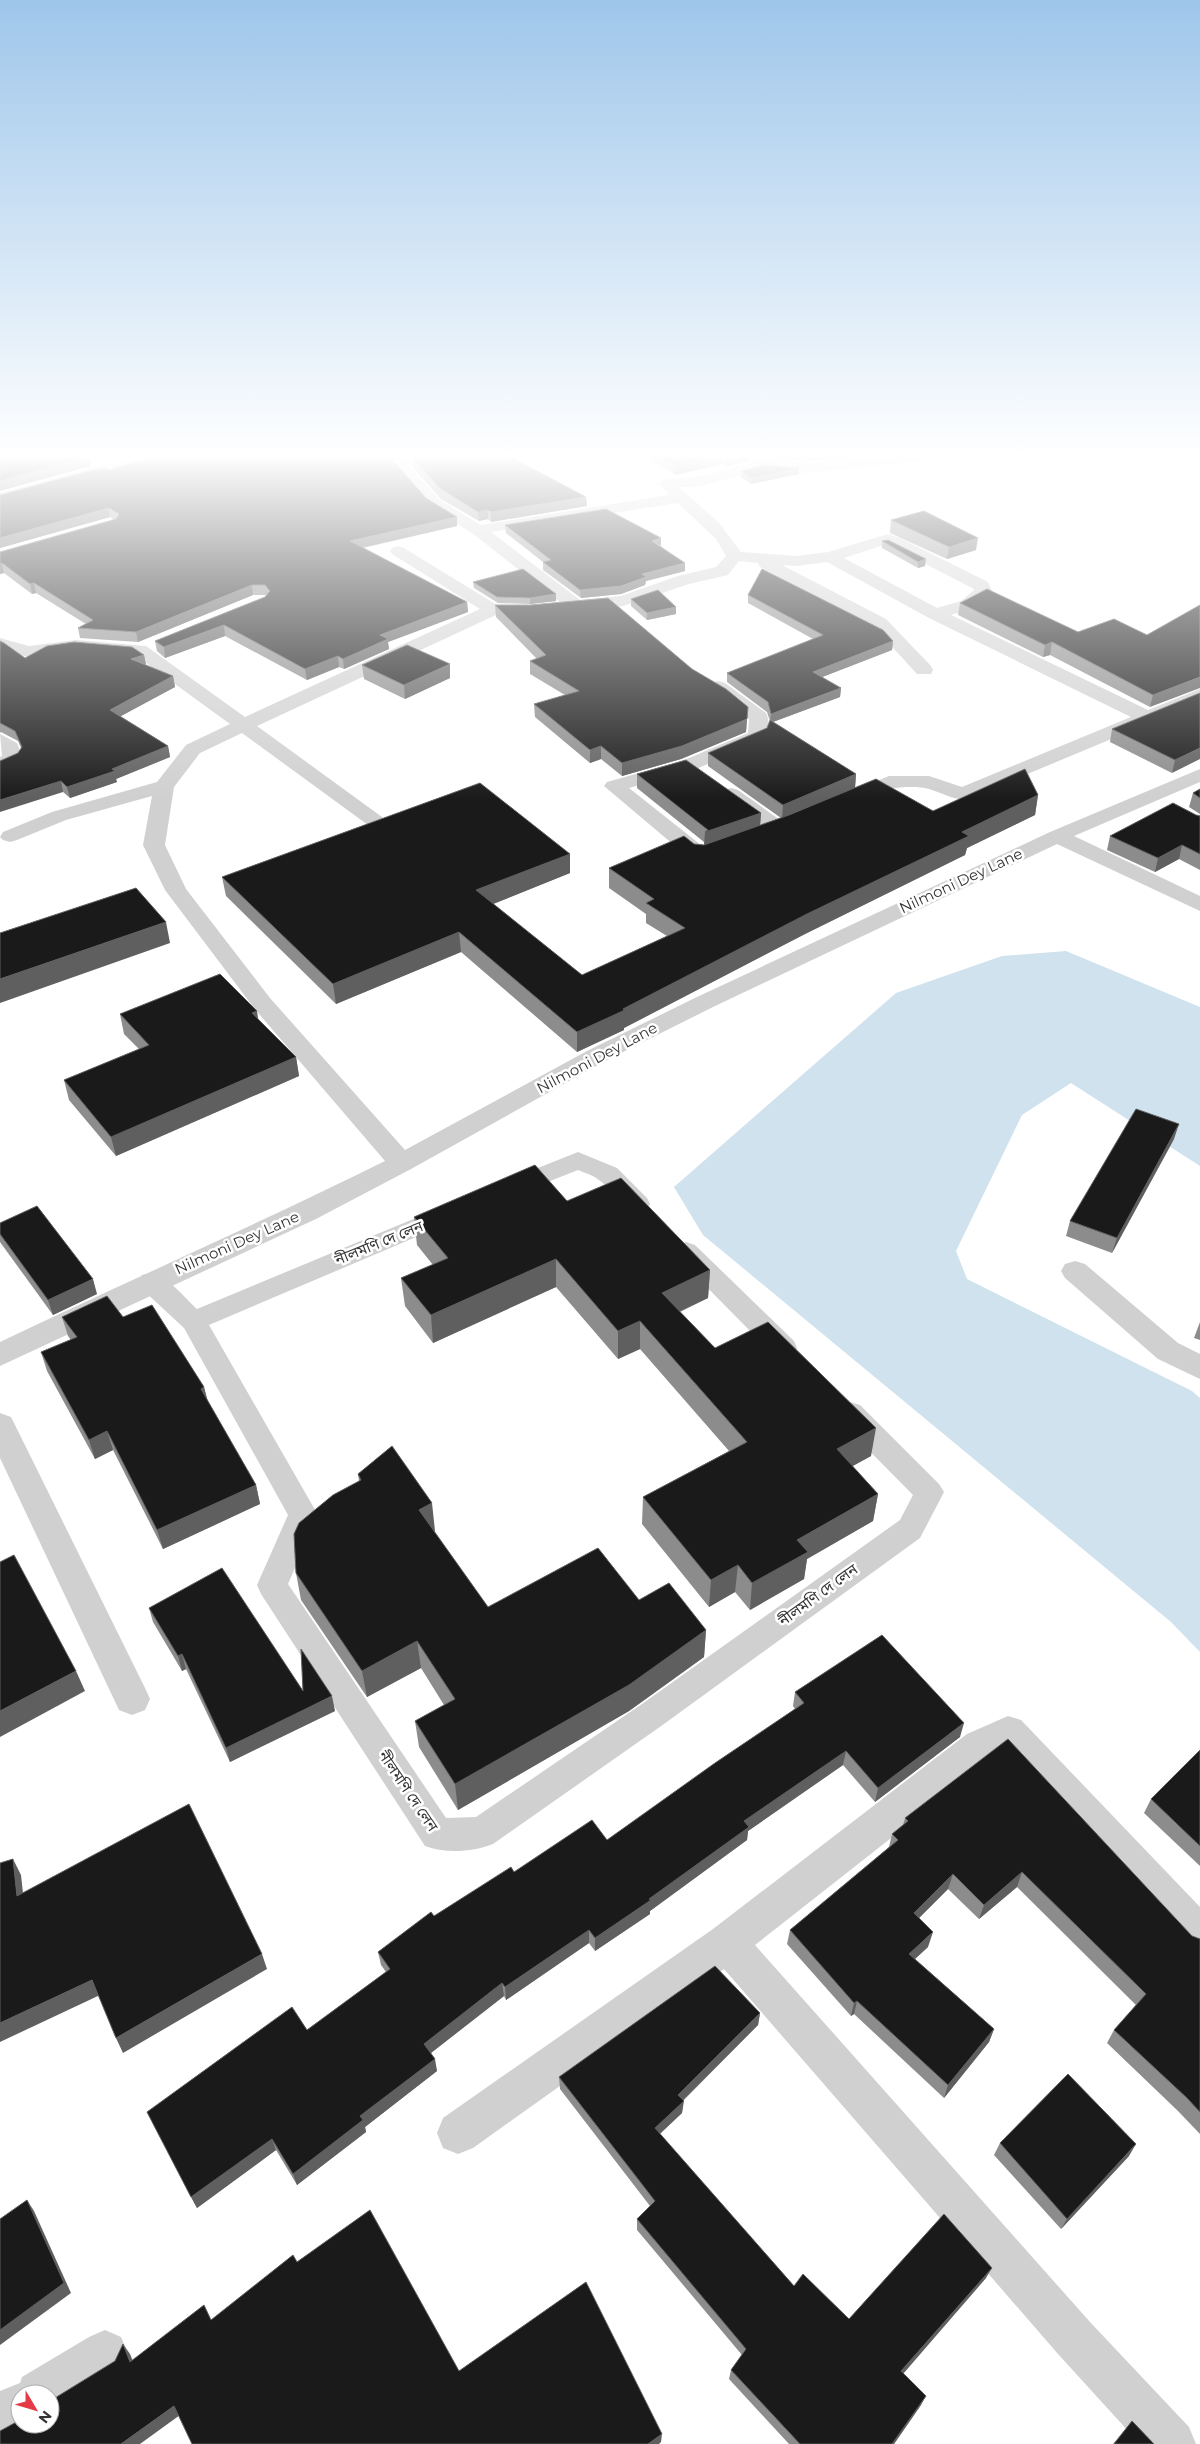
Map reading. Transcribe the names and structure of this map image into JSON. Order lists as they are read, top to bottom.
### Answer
{
  "streets": {
    "street": ["Nilmoni Dey Lane"],
    "lane": ["নীলমণি দে লেন"]
  },
  "crossings": [
    ["Nilmoni Dey Lane", "নীলমণি দে লেন"]
  ],
  "north": "bottom right"
}
